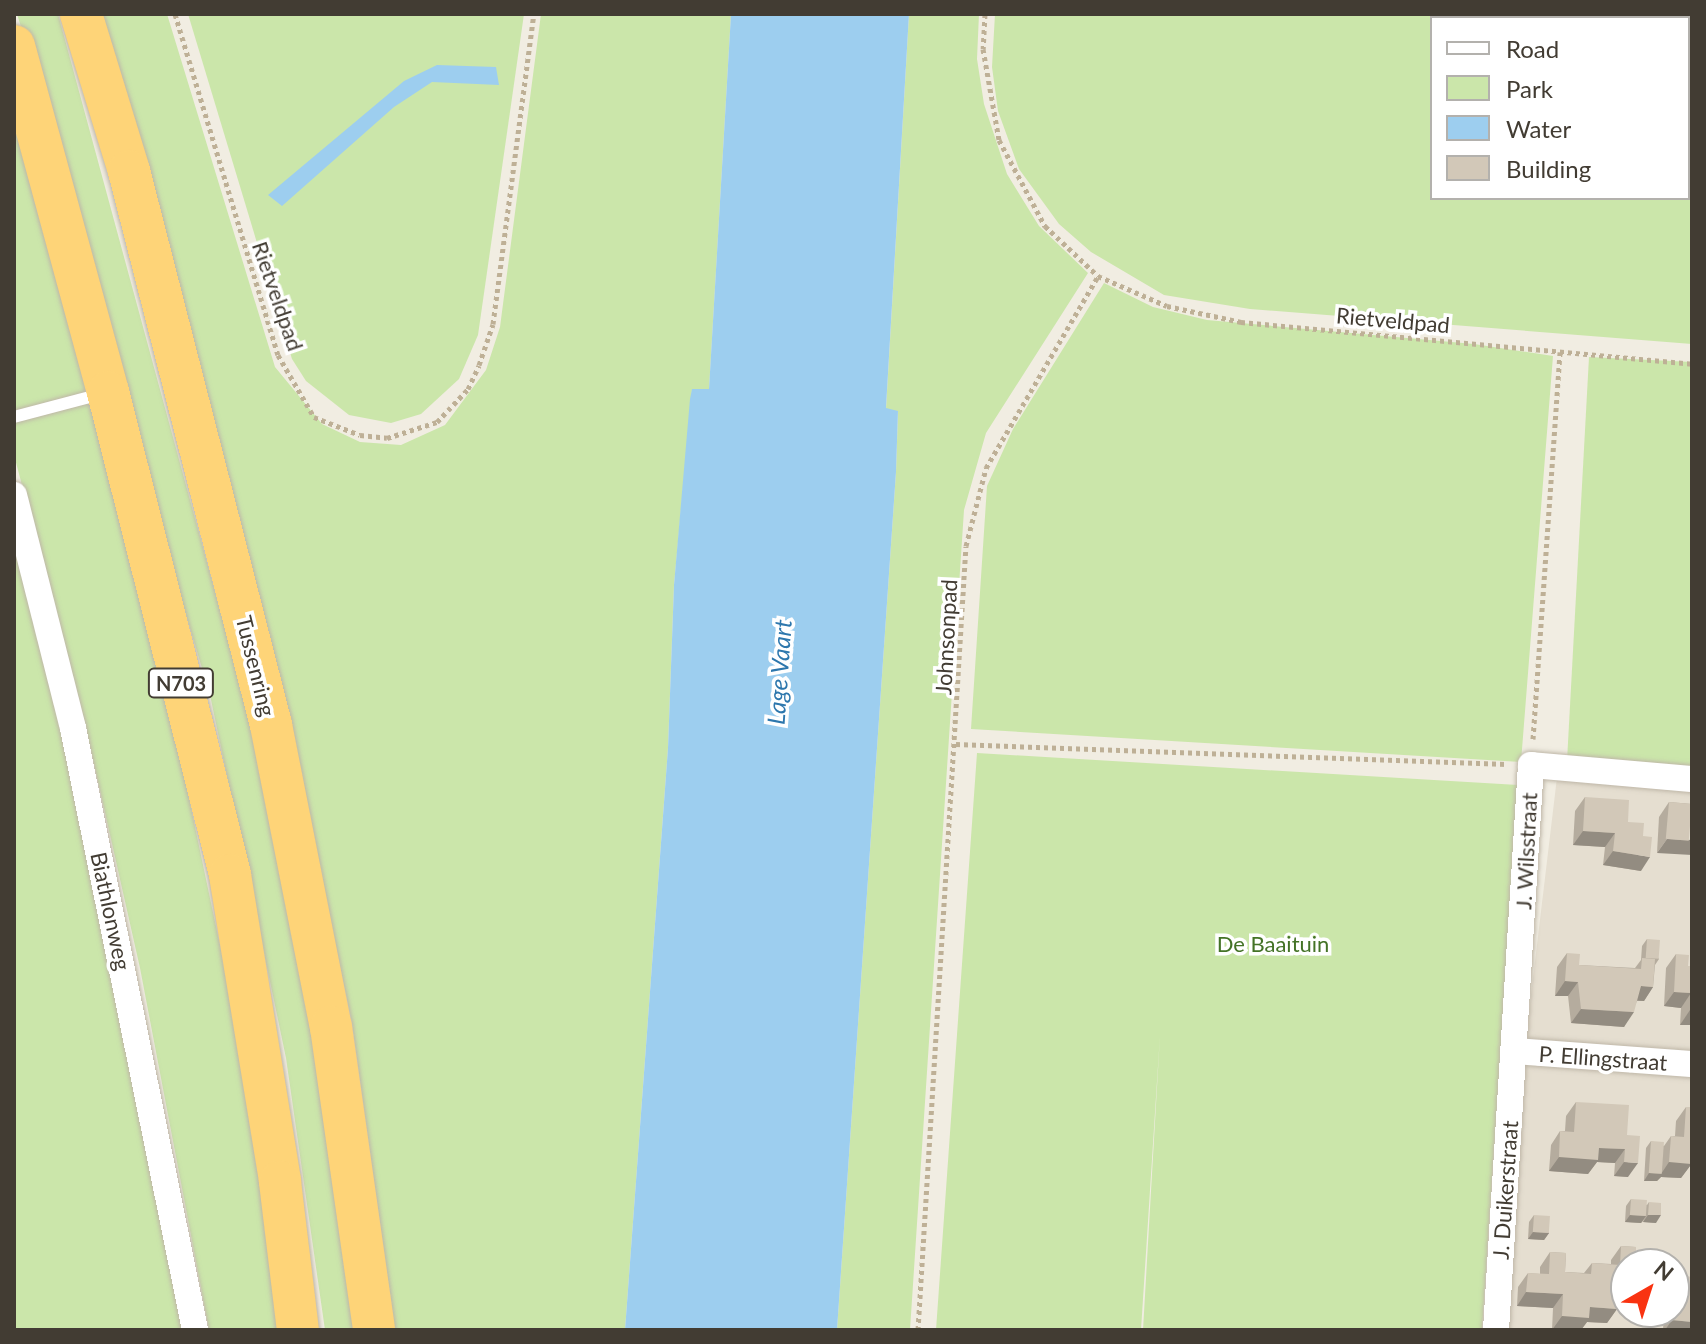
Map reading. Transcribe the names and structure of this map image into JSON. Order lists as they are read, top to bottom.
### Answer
{
  "streets": {
    "highway": ["Tussenring", "N703"],
    "street": [
      "J. Wilsstraat",
      "Biathlonweg",
      "P. Ellingstraat",
      "J. Duikerstraat"
    ],
    "path": ["Rietveldpad", "Johnsonpad"]
  },
  "crossings": [
    ["Rietveldpad", "Johnsonpad"],
    ["J. Wilsstraat", "P. Ellingstraat"],
    ["J. Wilsstraat", "J. Duikerstraat"],
    ["P. Ellingstraat", "J. Duikerstraat"]
  ],
  "water": ["Lage Vaart"],
  "parks": ["De Baaituin"],
  "legend": [
    "Road",
    "Park",
    "Water",
    "Building"
  ],
  "north": "top right"
}
